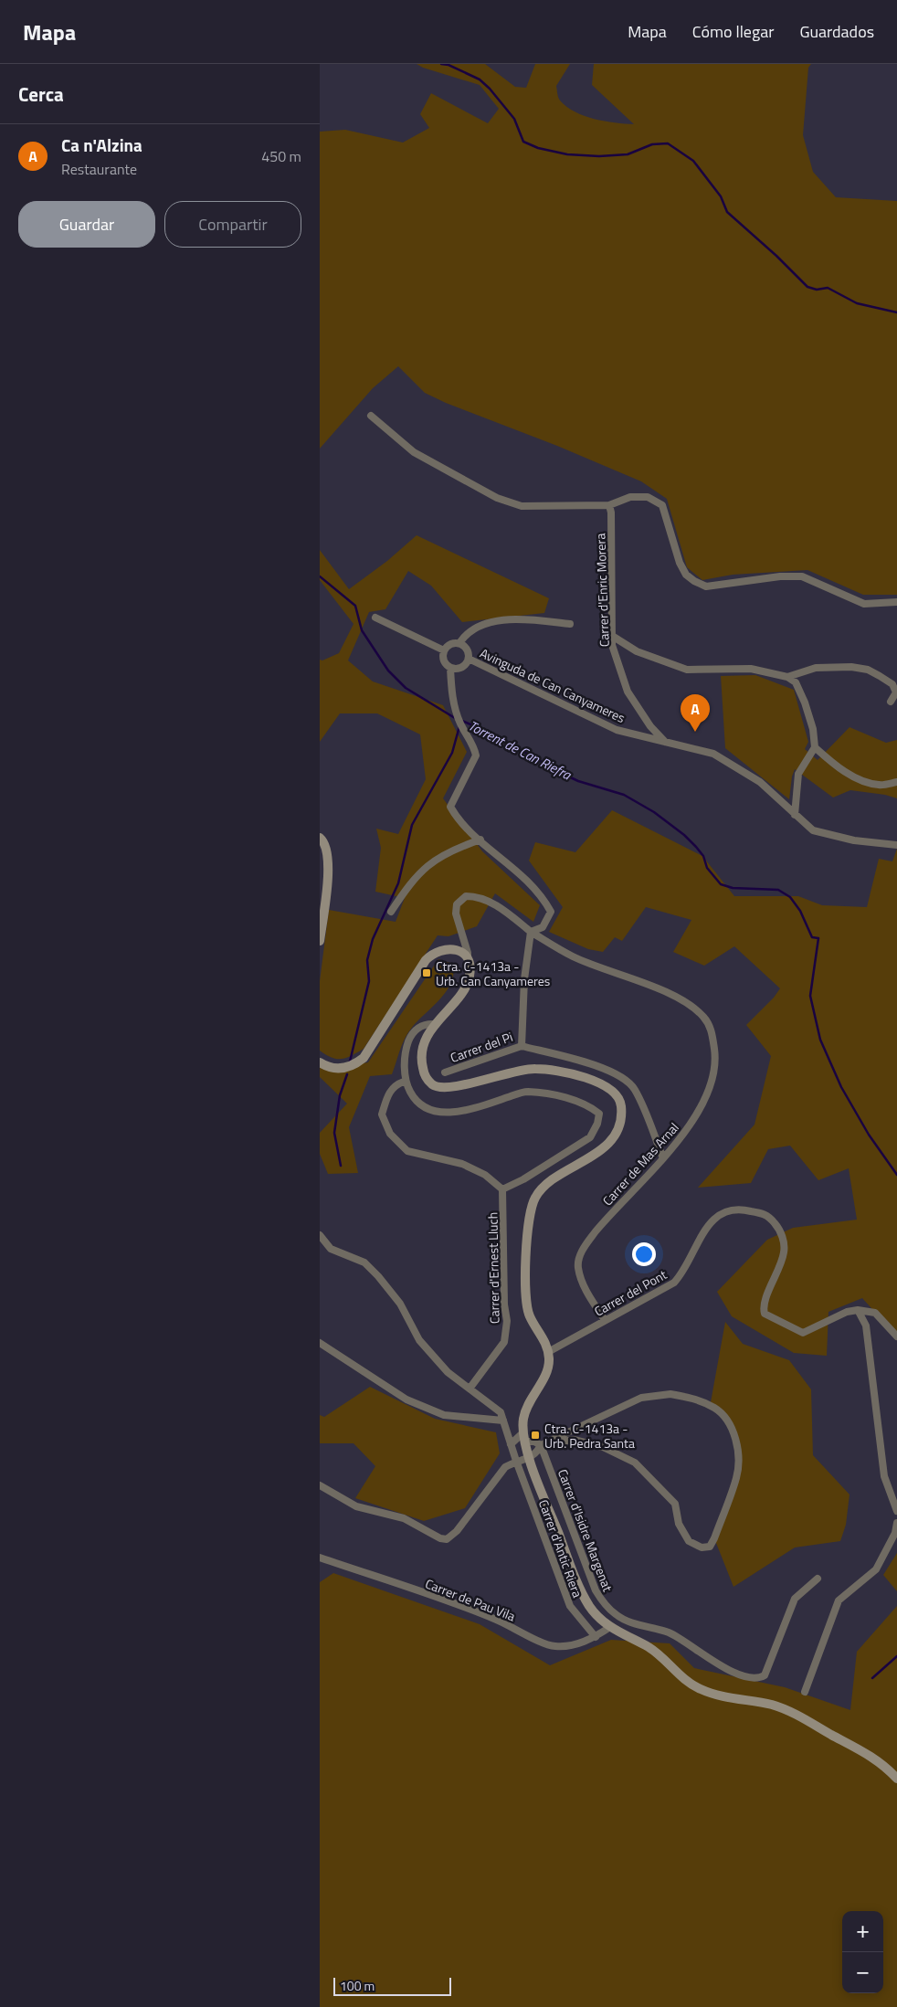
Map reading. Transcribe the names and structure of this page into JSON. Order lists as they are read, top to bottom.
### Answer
{
  "streets": {
    "street": [
      "Carrer d'Enric Morera",
      "Avinguda de Can Canyameres",
      "Carrer del Pi",
      "Carrer de Mas Arnal",
      "Carrer d'Ernest Lluch",
      "Carrer del Pont",
      "Carrer d'Isidre Margenat",
      "Carrer d'Antic Riera",
      "Carrer de Pau Vila"
    ]
  },
  "crossings": [
    ["Carrer d'Enric Morera", "Avinguda de Can Canyameres"],
    ["Carrer del Pi", "Carrer de Mas Arnal"],
    ["Carrer de Mas Arnal", "Carrer del Pont"],
    ["Carrer d'Antic Riera", "Carrer de Pau Vila"]
  ],
  "water": ["Torrent de Can Riefra"],
  "places": {
    "transit": ["Ctra. C-1413a - Urb. Can Canyameres", "Ctra. C-1413a - Urb. Pedra Santa"]
  },
  "scale_bar": "100 m",
  "page": {
    "header": "Mapa",
    "nav": ["Mapa", "Cómo llegar", "Guardados"],
    "heading": "Cerca",
    "list": [
      {
        "mark": "A",
        "name": "Ca n'Alzina",
        "note": "Restaurante",
        "value": "450 m"
      }
    ],
    "buttons": ["Guardar", "Compartir"],
    "pins": "A",
    "map_buttons": ["+", "−"],
    "scale": "100 m"
  }
}
